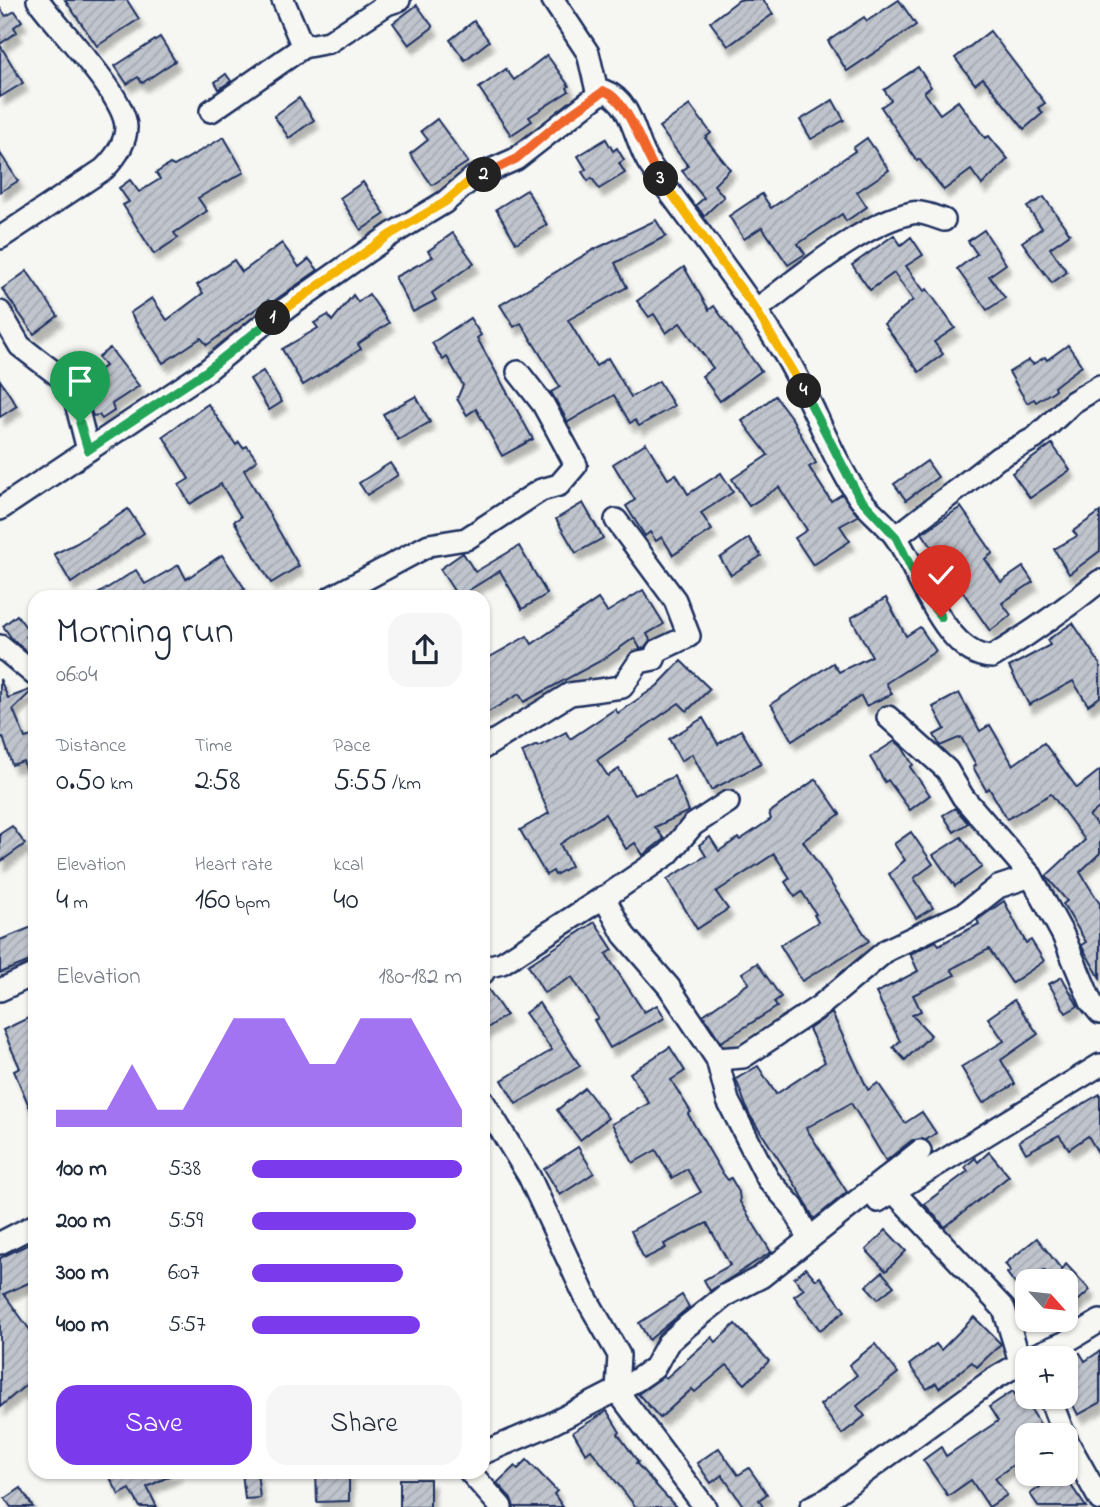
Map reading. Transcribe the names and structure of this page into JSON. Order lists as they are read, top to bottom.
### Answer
{
  "north": "bottom right",
  "page": {
    "pins": [
      "2",
      "3",
      "1",
      "4"
    ],
    "heading": ["Morning run", "06:04"],
    "stats": [
      ["Distance", "0.50 km"],
      ["Time", "2:58"],
      ["Pace", "5:55 /km"],
      ["Elevation", "4 m"],
      ["Heart rate", "160 bpm"],
      ["kcal", "40"]
    ],
    "chart": ["Elevation", "180–182 m"],
    "list": [
      {
        "name": "100 m",
        "note": "5:38"
      },
      {
        "name": "200 m",
        "note": "5:59"
      },
      {
        "name": "300 m",
        "note": "6:07"
      },
      {
        "name": "400 m",
        "note": "5:57"
      }
    ],
    "map_buttons": ["+", "−"],
    "buttons": ["Save", "Share"]
  }
}
